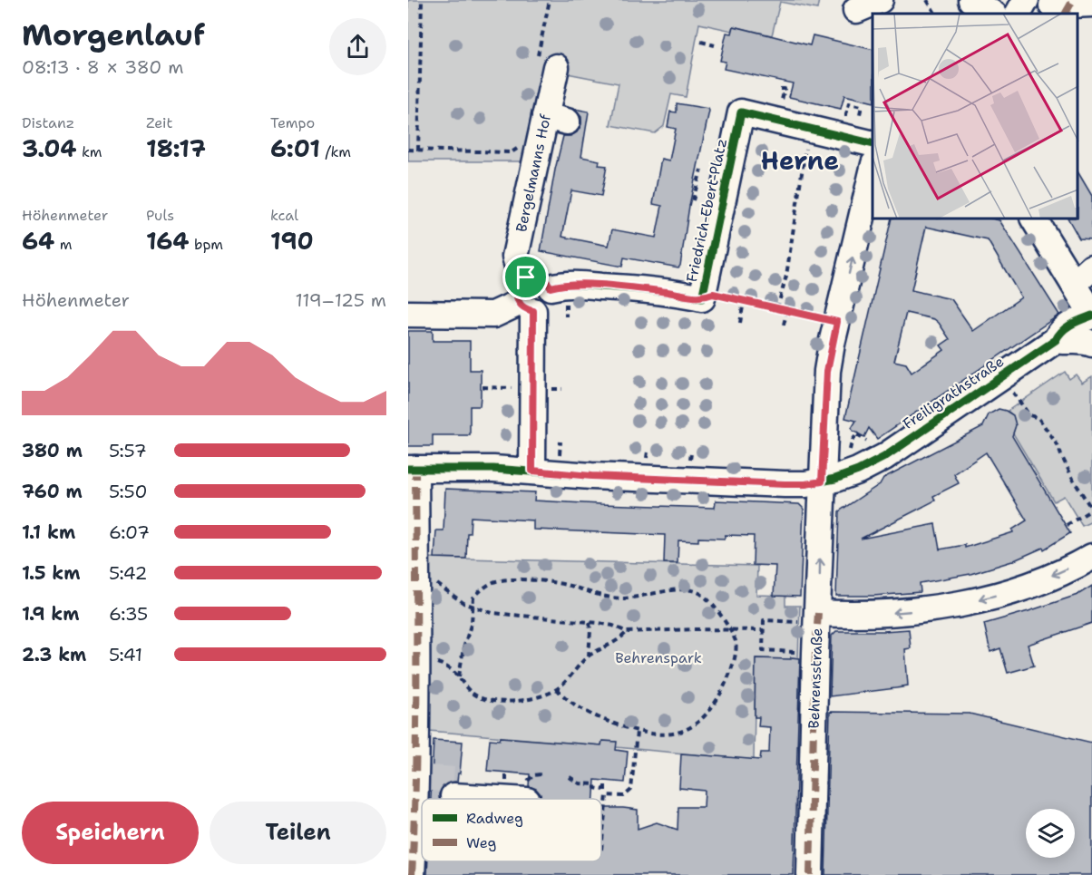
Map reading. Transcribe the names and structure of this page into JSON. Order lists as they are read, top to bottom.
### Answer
{
  "streets": {
    "street": [
      "Bergelmanns Hof",
      "Friedrich-Ebert-Platz",
      "Freiligrathstraße",
      "Behrensstraße"
    ]
  },
  "crossings": [
    ["Bergelmanns Hof", "Friedrich-Ebert-Platz"],
    ["Freiligrathstraße", "Behrensstraße"]
  ],
  "districts": ["Herne"],
  "parks": ["Behrenspark"],
  "legend": ["Radweg", "Weg"],
  "page": {
    "heading": ["Morgenlauf", "08:13 · 8 × 380 m"],
    "stats": [
      ["Distanz", "3.04 km"],
      ["Zeit", "18:17"],
      ["Tempo", "6:01 /km"],
      ["Höhenmeter", "64 m"],
      ["Puls", "164 bpm"],
      ["kcal", "190"]
    ],
    "chart": ["Höhenmeter", "119–125 m"],
    "list": [
      {
        "name": "380 m",
        "note": "5:57"
      },
      {
        "name": "760 m",
        "note": "5:50"
      },
      {
        "name": "1.1 km",
        "note": "6:07"
      },
      {
        "name": "1.5 km",
        "note": "5:42"
      },
      {
        "name": "1.9 km",
        "note": "6:35"
      },
      {
        "name": "2.3 km",
        "note": "5:41"
      }
    ],
    "buttons": ["Speichern", "Teilen"]
  }
}
